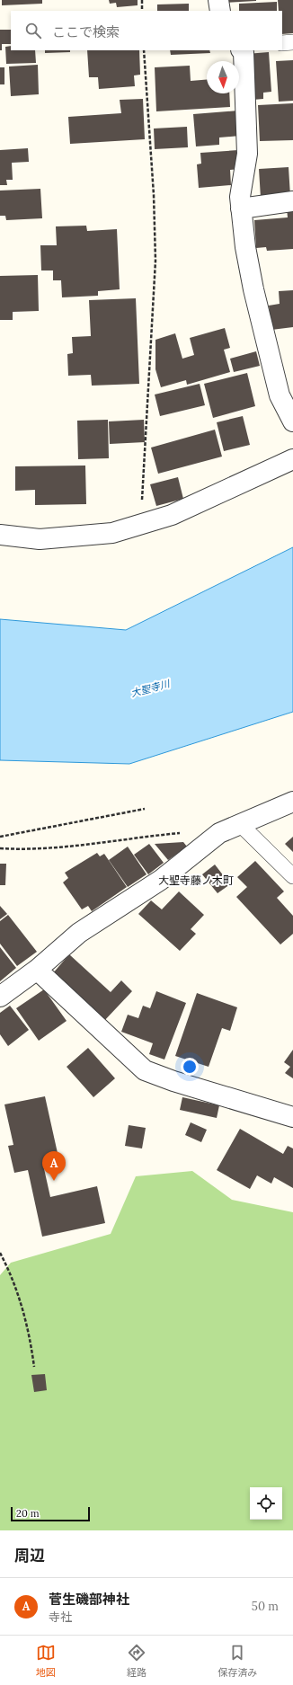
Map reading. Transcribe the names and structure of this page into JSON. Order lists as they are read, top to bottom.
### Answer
{
  "districts": ["大聖寺藤ノ木町"],
  "water": ["大聖寺川"],
  "scale_bar": "20 m",
  "north": "bottom",
  "page": {
    "search": "ここで検索",
    "pins": "A",
    "scale": "20 m",
    "heading": "周辺",
    "list": [
      {
        "mark": "A",
        "name": "菅生磯部神社",
        "note": "寺社",
        "value": "50 m"
      }
    ],
    "nav": ["地図", "経路", "保存済み"]
  }
}
